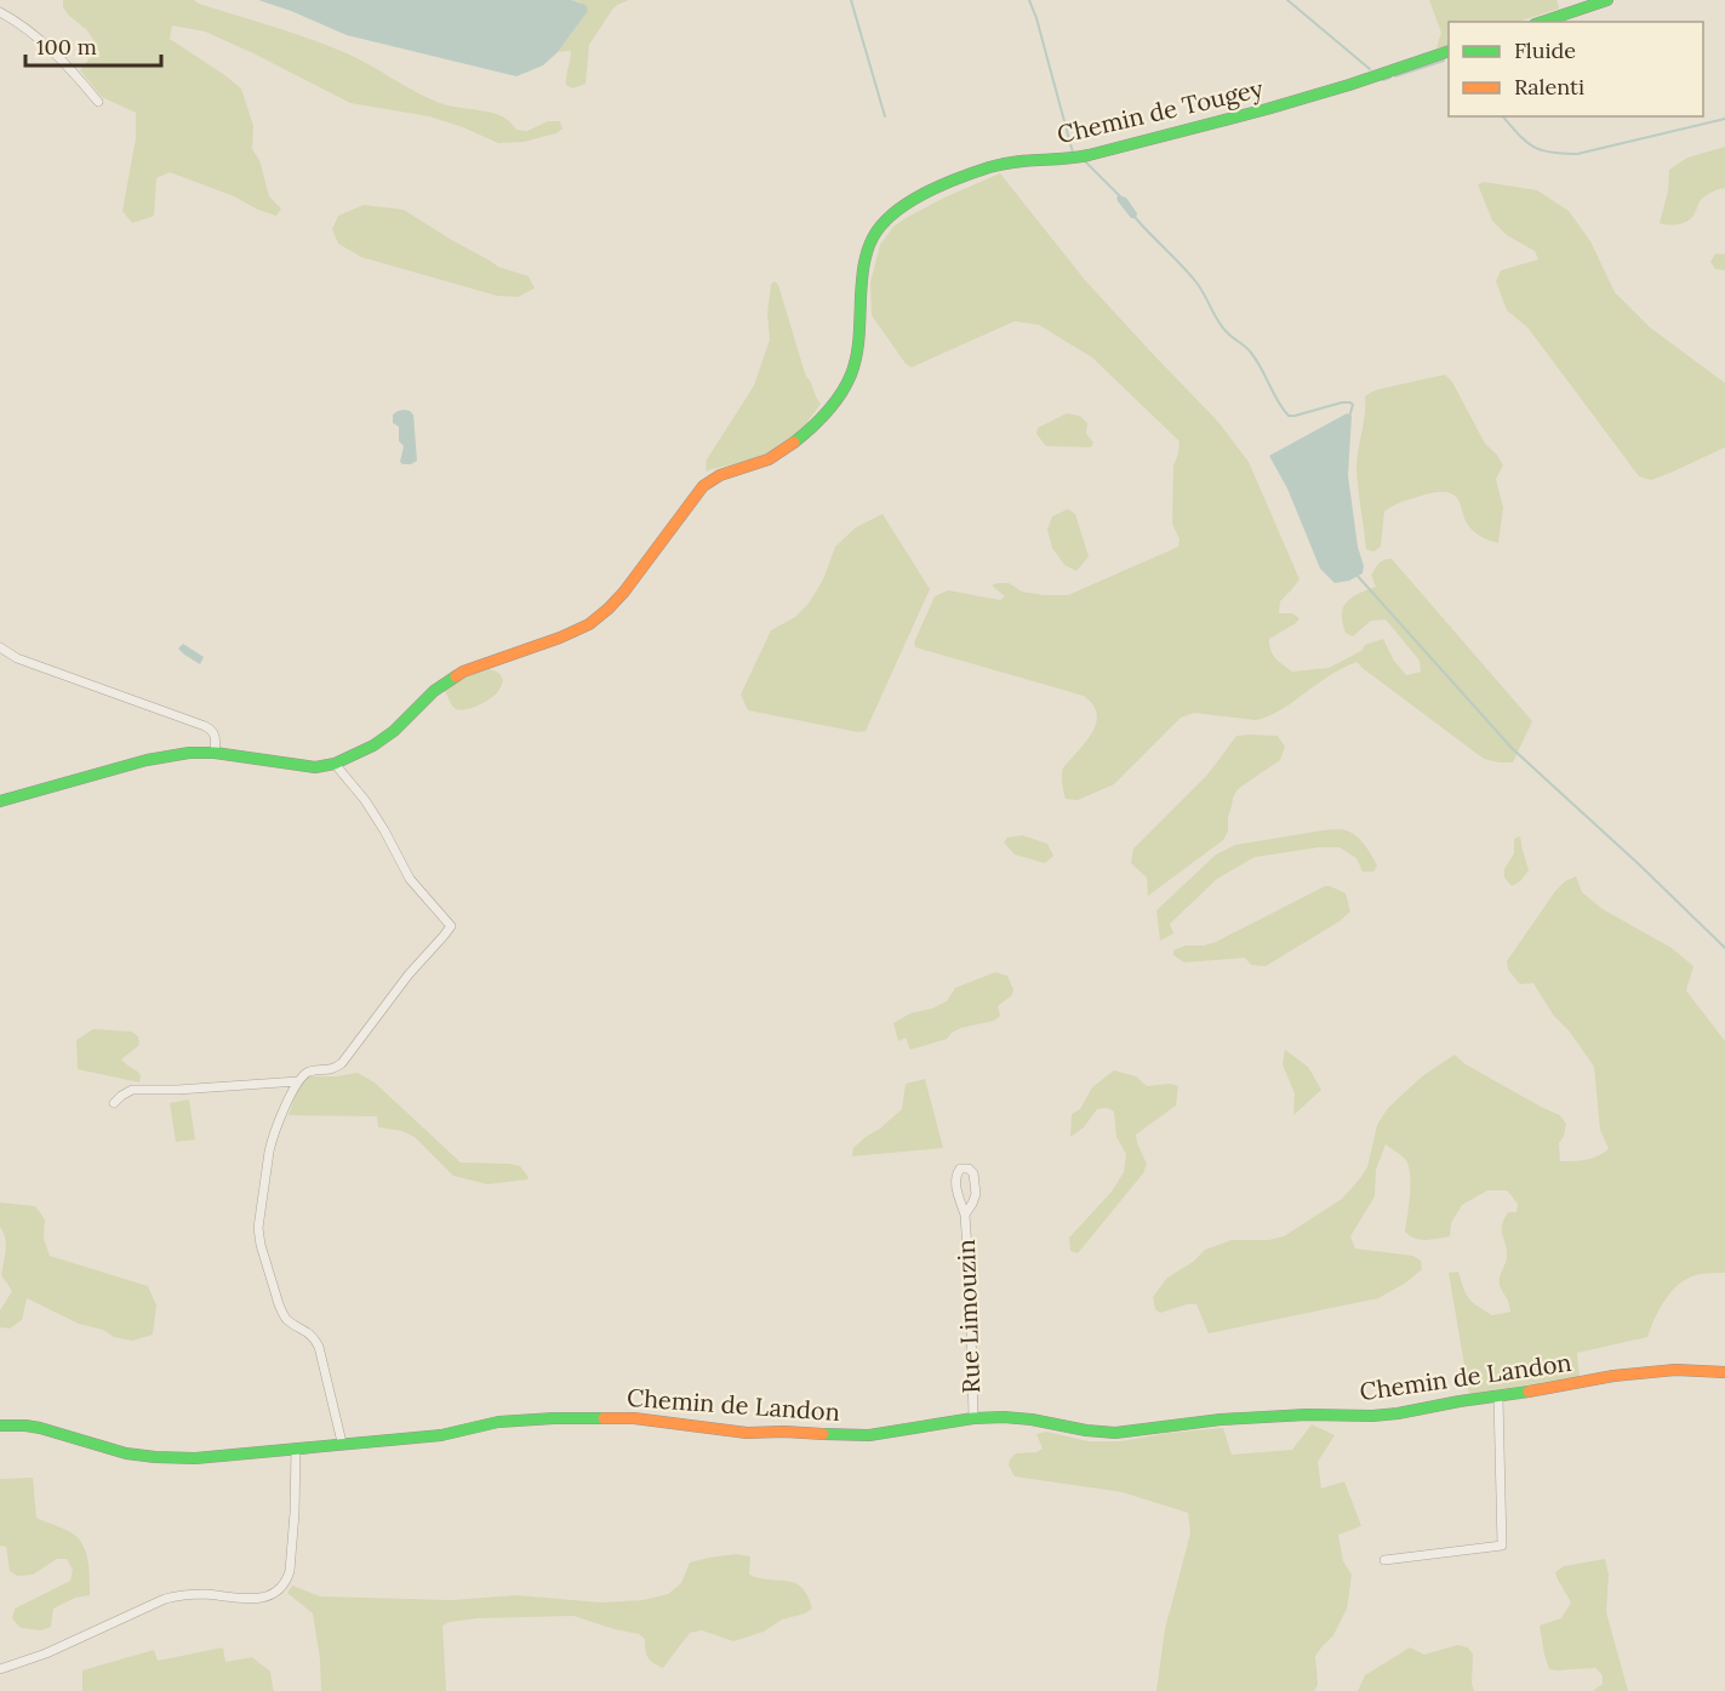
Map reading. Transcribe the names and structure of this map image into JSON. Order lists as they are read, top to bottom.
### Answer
{
  "streets": {
    "street": ["Chemin de Tougey", "Rue Limouzin", "Chemin de Landon"]
  },
  "crossings": [
    ["Rue Limouzin", "Chemin de Landon"]
  ],
  "legend": ["Fluide", "Ralenti"],
  "scale_bar": "100 m"
}
